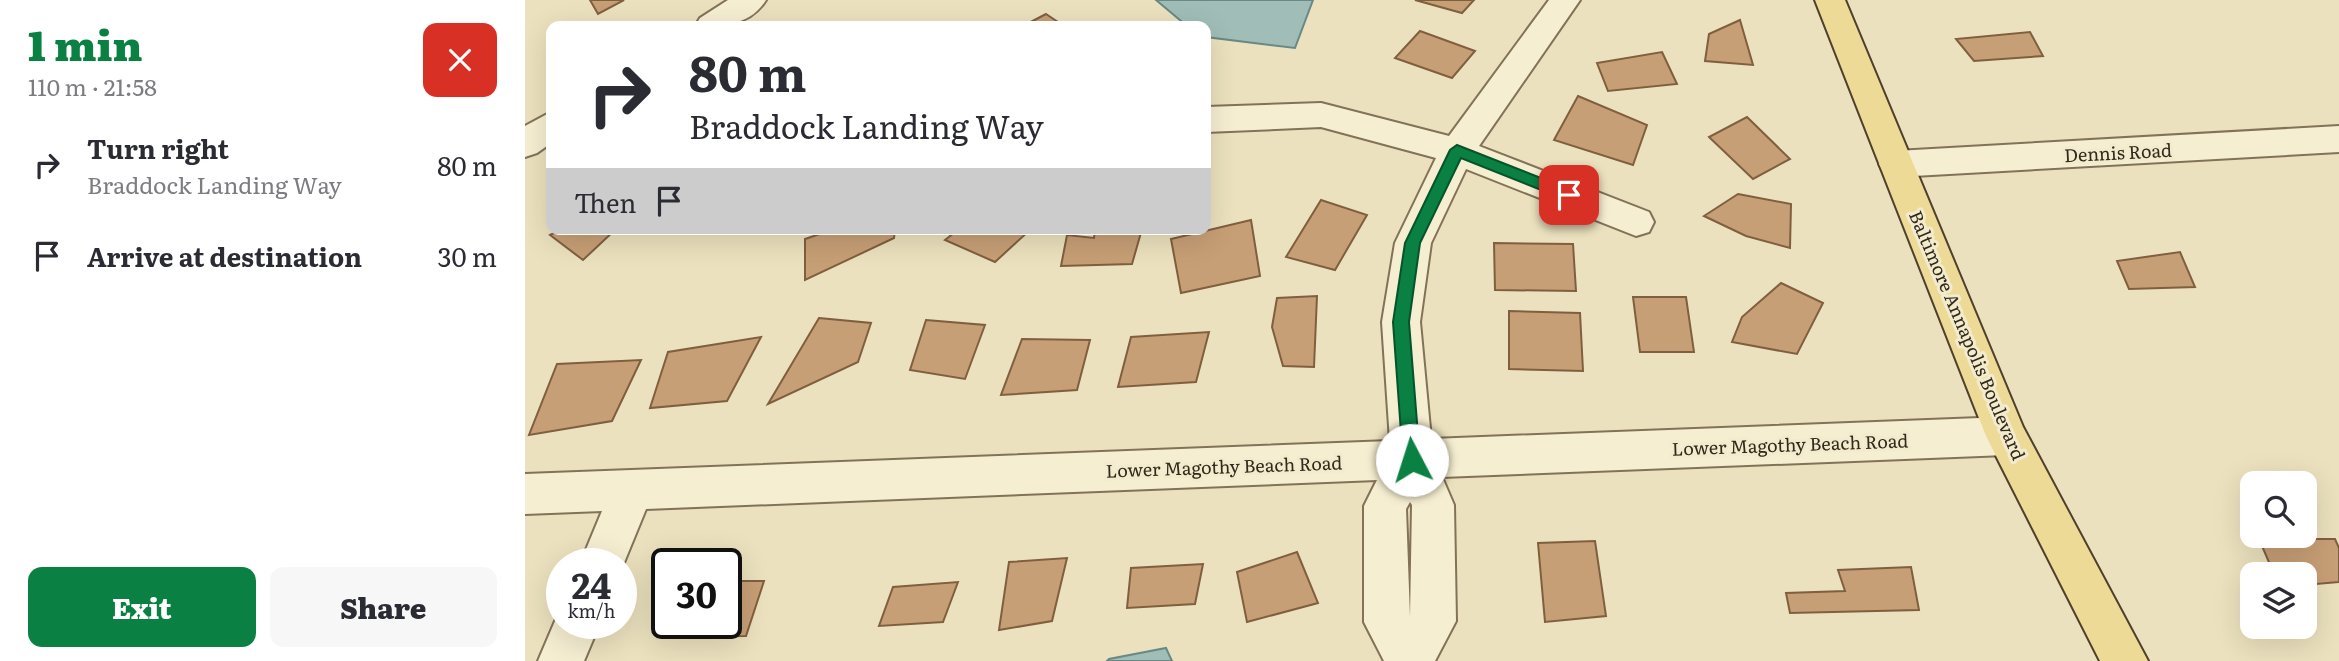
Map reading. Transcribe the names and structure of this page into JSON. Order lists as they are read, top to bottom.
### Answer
{
  "streets": {
    "main road": ["Baltimore Annapolis Boulevard"],
    "street": ["Dennis Road", "Lower Magothy Beach Road"]
  },
  "crossings": [
    ["Dennis Road", "Baltimore Annapolis Boulevard"],
    ["Baltimore Annapolis Boulevard", "Lower Magothy Beach Road"]
  ],
  "page": {
    "heading": ["1 min", "110 m · 21:58"],
    "turn": ["80 m", "Braddock Landing Way"],
    "list": [
      {
        "name": "Turn right",
        "note": "Braddock Landing Way",
        "value": "80 m"
      },
      {
        "name": "Arrive at destination",
        "value": "30 m"
      }
    ],
    "then": "Then",
    "speed": "24 km/h",
    "limit": "30",
    "buttons": ["Exit", "Share"]
  }
}
